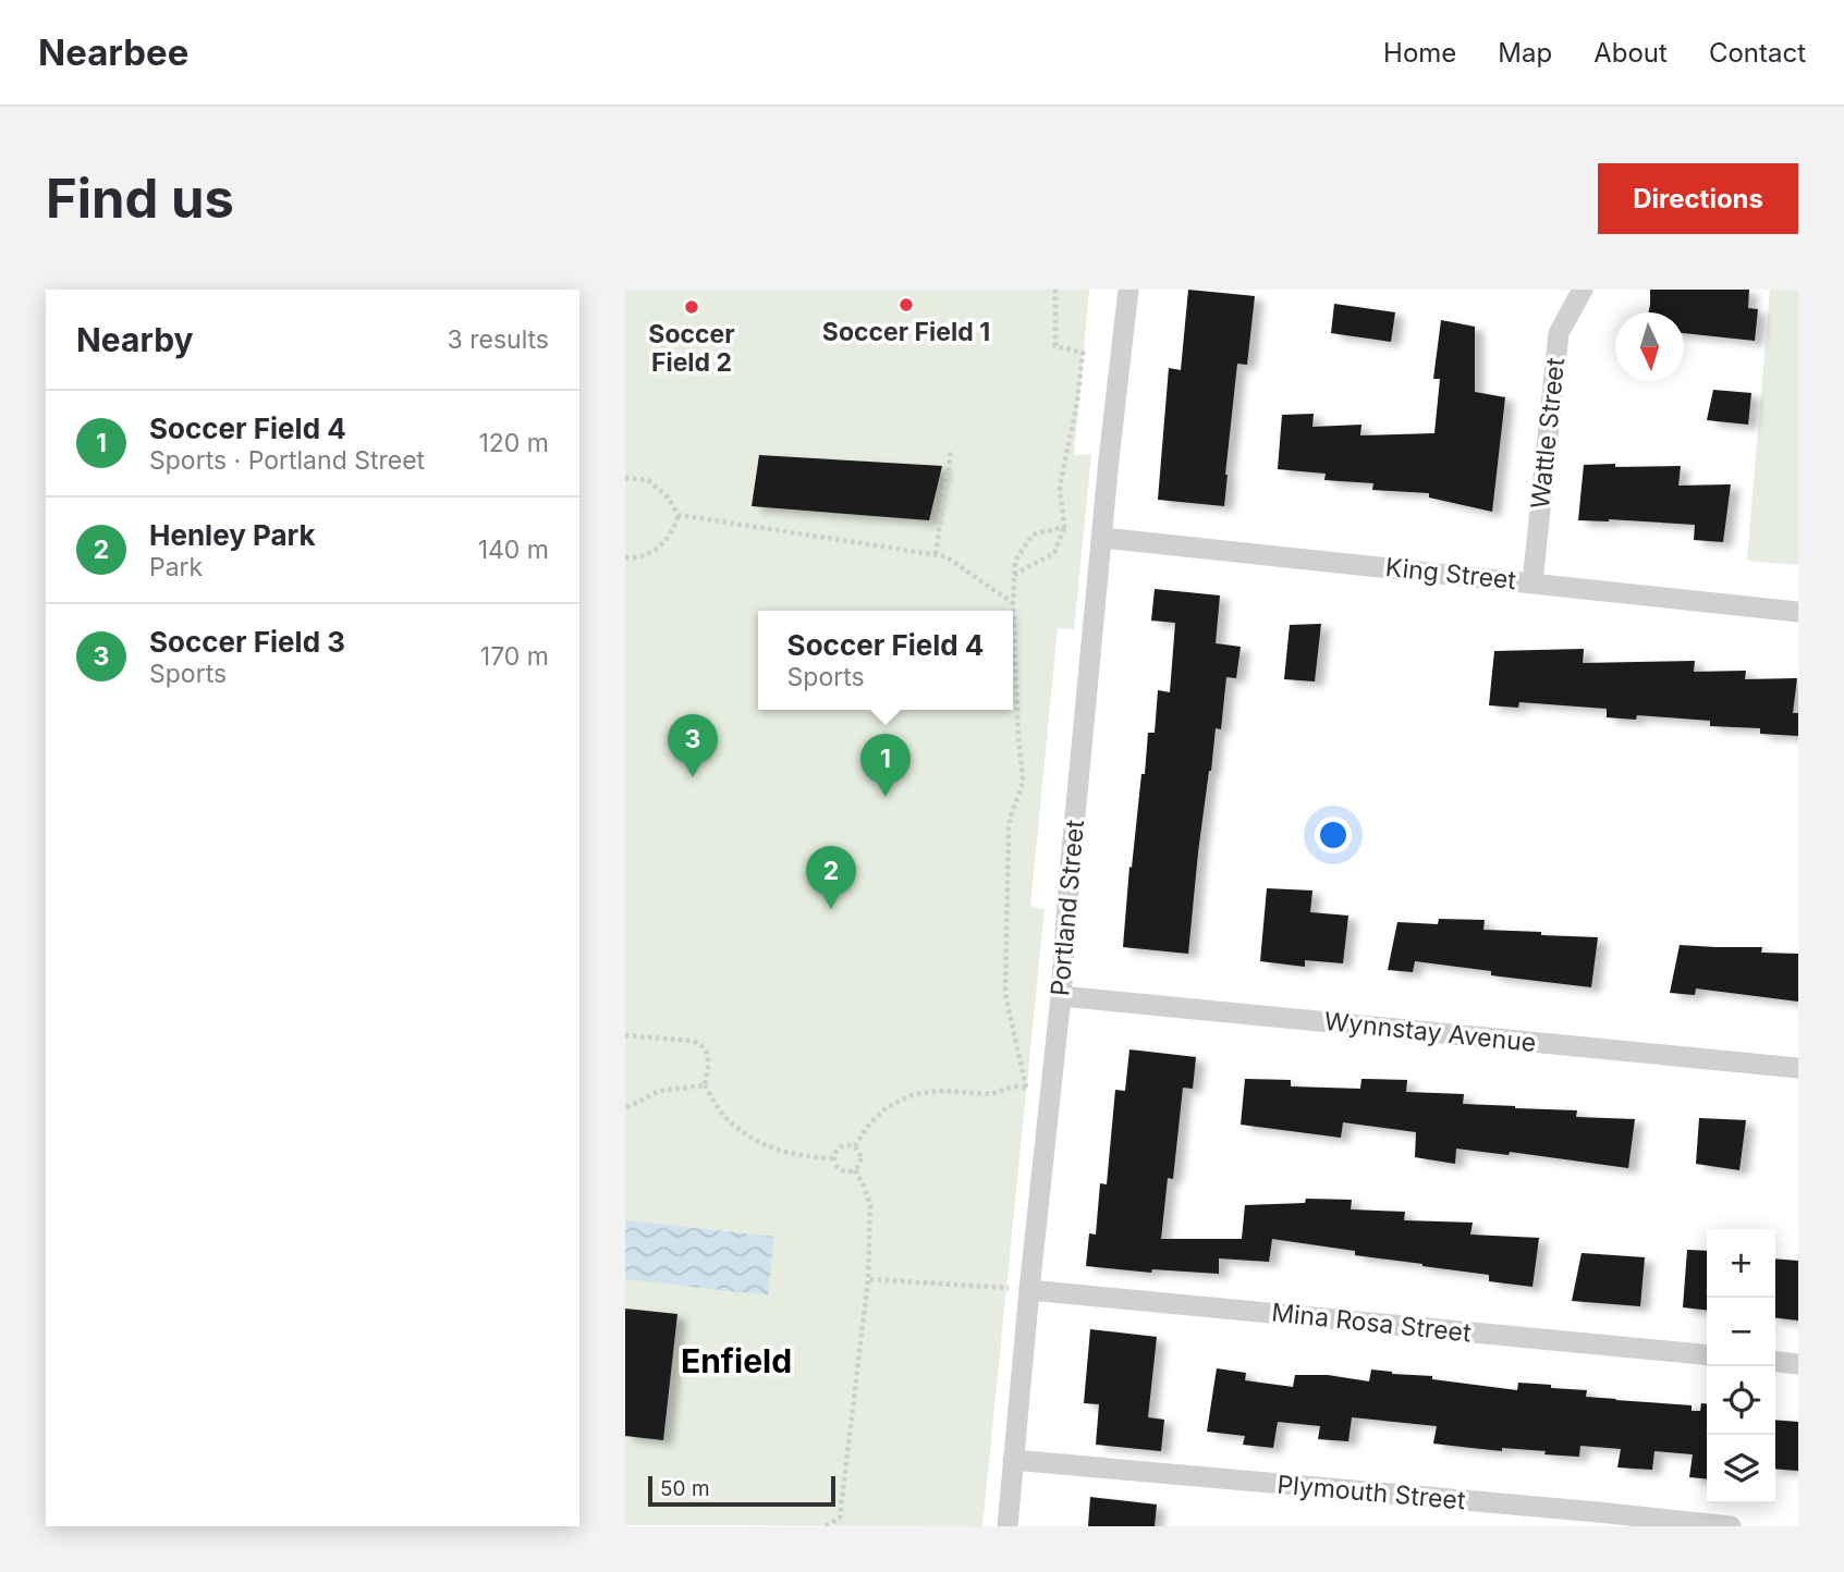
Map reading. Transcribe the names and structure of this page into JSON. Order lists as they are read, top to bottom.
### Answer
{
  "streets": {
    "street": [
      "Wattle Street",
      "King Street",
      "Portland Street",
      "Wynnstay Avenue",
      "Mina Rosa Street",
      "Plymouth Street"
    ]
  },
  "crossings": [
    ["Wattle Street", "King Street"],
    ["King Street", "Portland Street"],
    ["Portland Street", "Wynnstay Avenue"],
    ["Portland Street", "Mina Rosa Street"],
    ["Portland Street", "Plymouth Street"]
  ],
  "districts": ["Enfield"],
  "places": ["Soccer Field 1", "Soccer Field 2"],
  "scale_bar": "50 m",
  "north": "bottom",
  "page": {
    "header": "Nearbee",
    "nav": [
      "Home",
      "Map",
      "About",
      "Contact"
    ],
    "buttons": "Directions",
    "title": "Find us",
    "heading": ["Nearby", "3 results"],
    "list": [
      {
        "mark": "1",
        "name": "Soccer Field 4",
        "note": "Sports · Portland Street",
        "value": "120 m"
      },
      {
        "mark": "2",
        "name": "Henley Park",
        "note": "Park",
        "value": "140 m"
      },
      {
        "mark": "3",
        "name": "Soccer Field 3",
        "note": "Sports",
        "value": "170 m"
      }
    ],
    "popup": ["Soccer Field 4", "Sports"],
    "pins": ["3", "1", "2"],
    "map_buttons": ["+", "−"],
    "scale": "50 m"
  }
}
